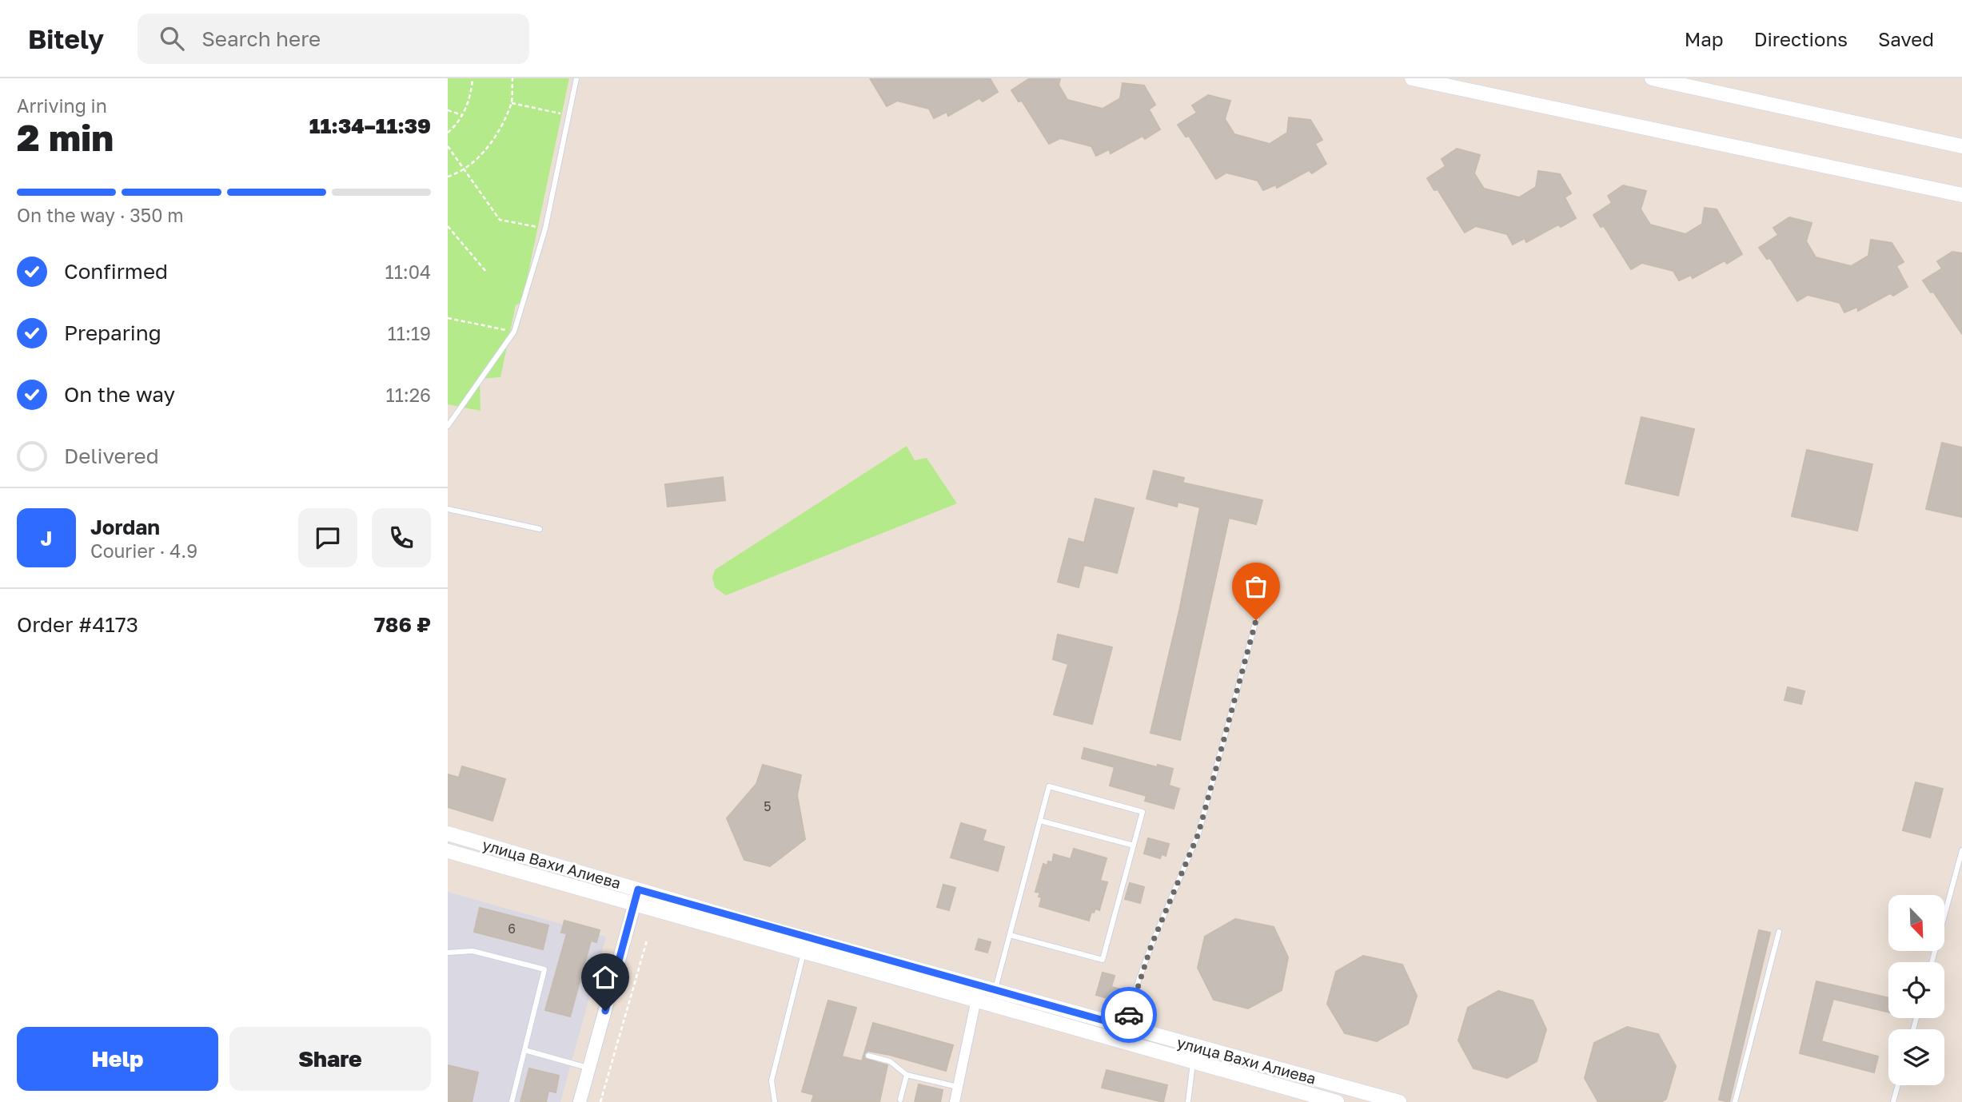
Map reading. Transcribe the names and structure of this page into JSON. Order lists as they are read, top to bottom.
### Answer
{
  "streets": {
    "main road": ["улица Вахи Алиева"]
  },
  "house_numbers": ["5", "6"],
  "north": "bottom right",
  "page": {
    "header": "Bitely",
    "search": "Search here",
    "nav": ["Map", "Directions", "Saved"],
    "heading": ["2 min", "Arriving in", "11:34–11:39"],
    "panel": [
      "Jordan",
      "Courier · 4.9",
      "Order #4173",
      "786 ₽"
    ],
    "bar": "On the way · 350 m",
    "list": [
      ["Confirmed", "11:04"],
      ["Preparing", "11:19"],
      ["On the way", "11:26"],
      "Delivered"
    ],
    "round": "J",
    "buttons": ["Help", "Share"]
  }
}
